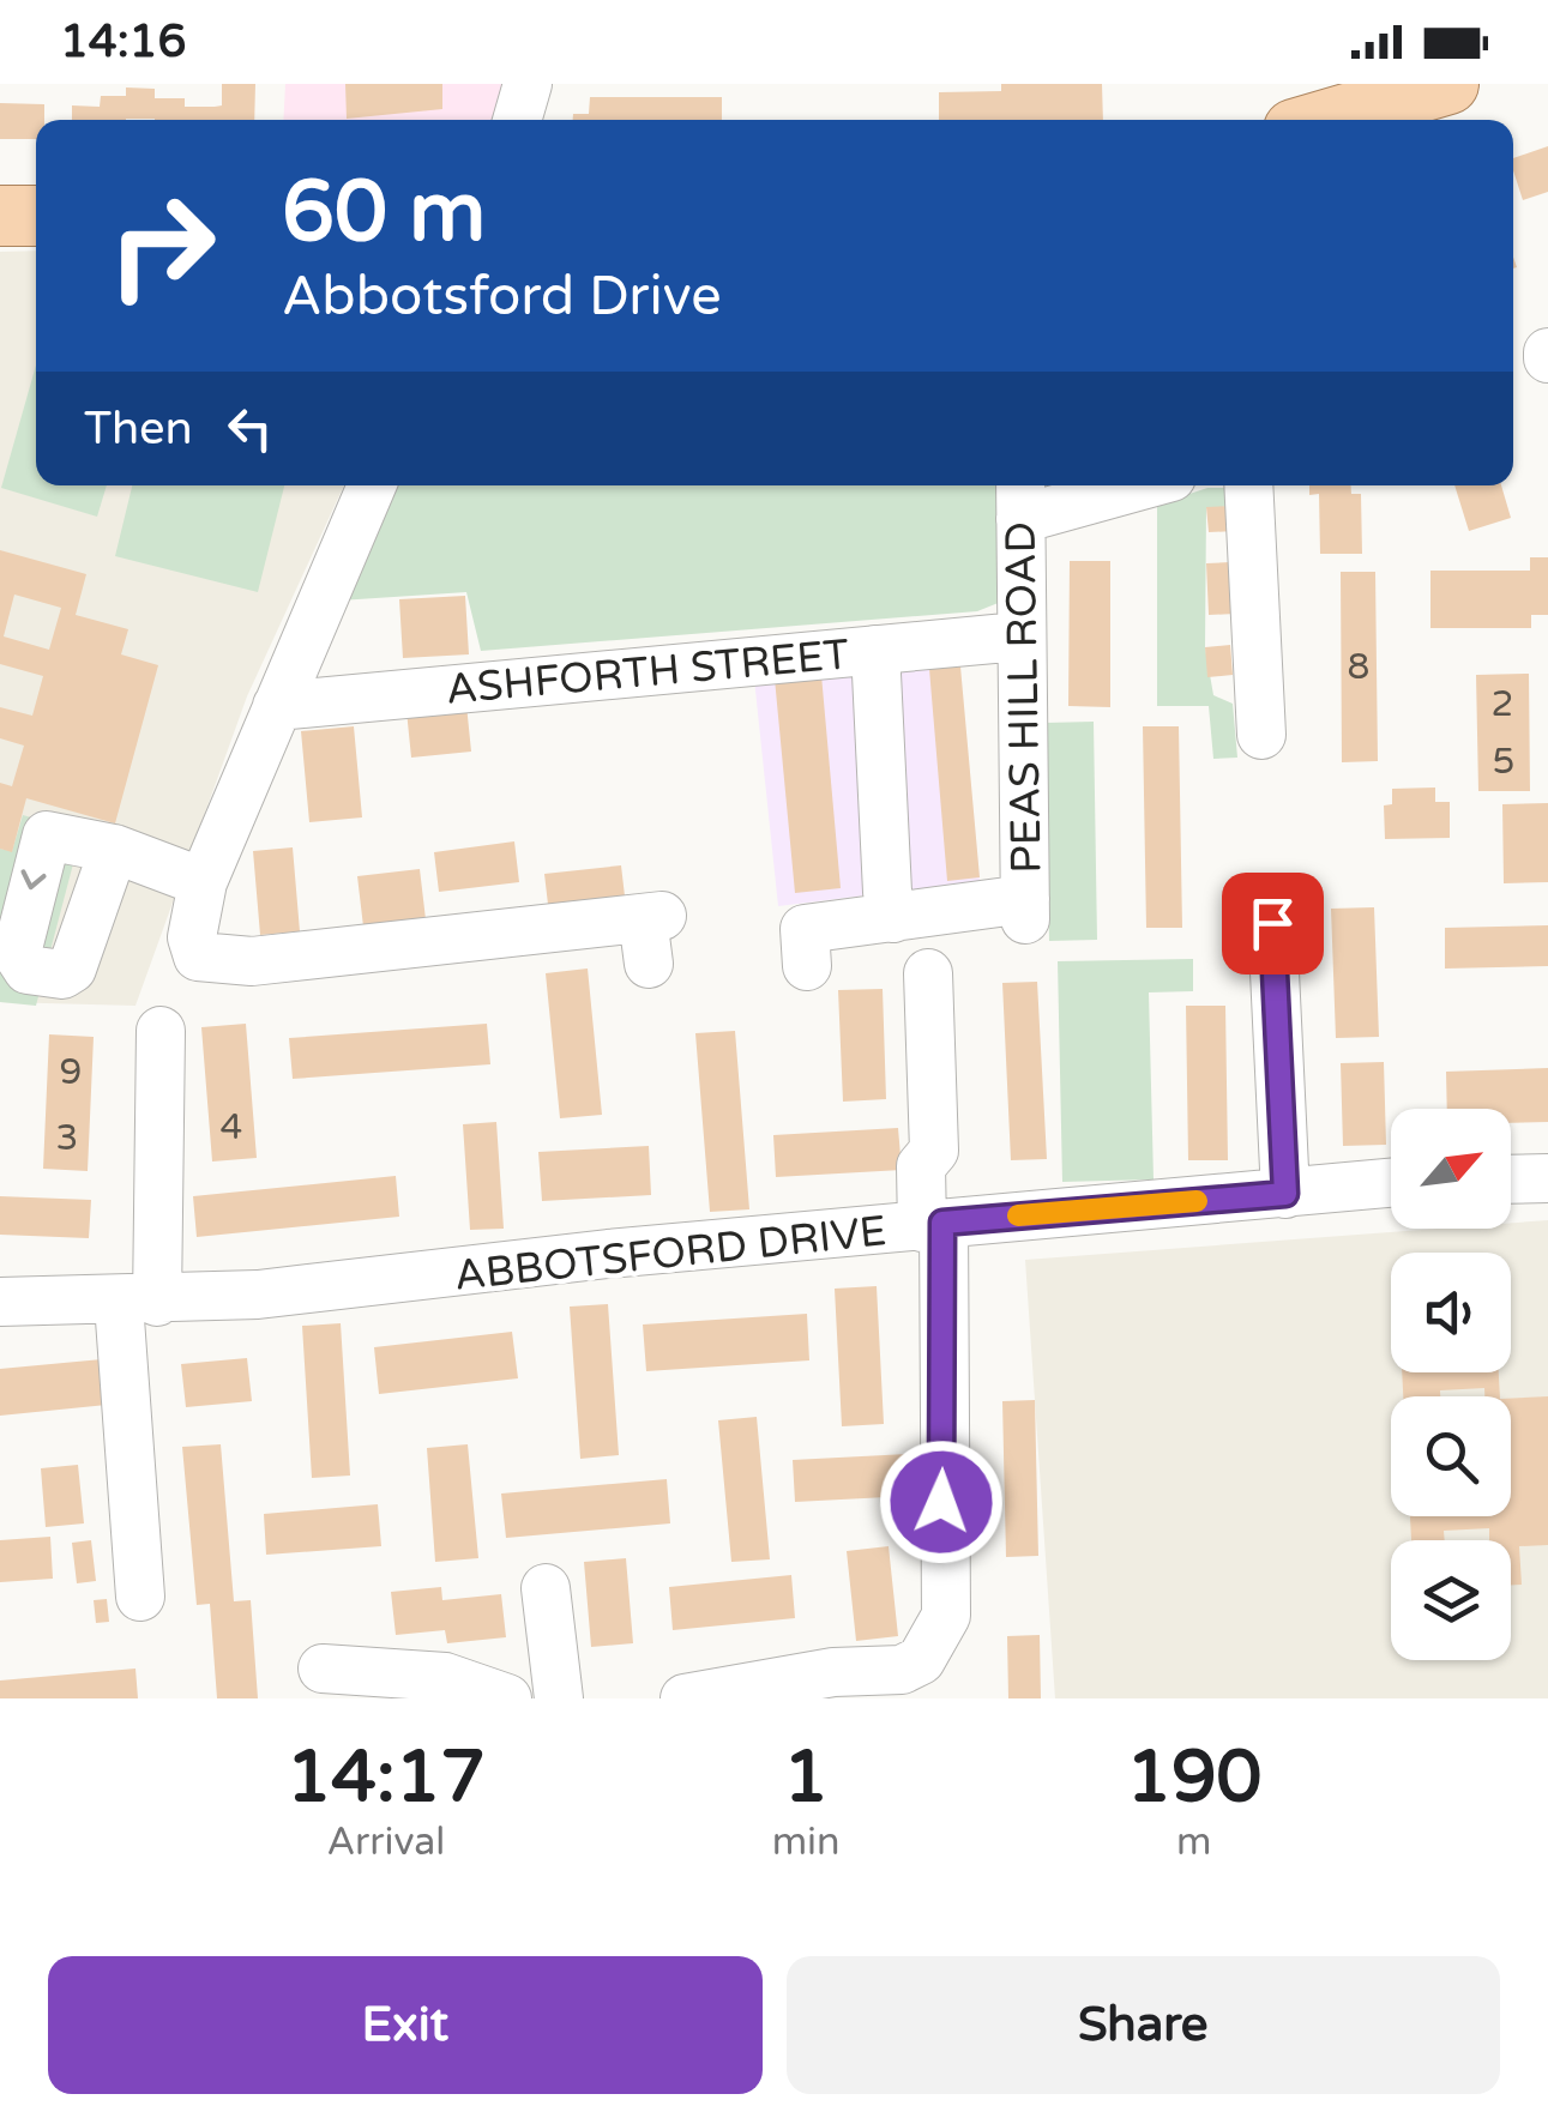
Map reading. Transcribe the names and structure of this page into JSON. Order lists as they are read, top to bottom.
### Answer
{
  "streets": {
    "street": ["ASHFORTH STREET", "PEAS HILL ROAD", "ABBOTSFORD DRIVE"]
  },
  "crossings": [
    ["ASHFORTH STREET", "PEAS HILL ROAD"]
  ],
  "house_numbers": [
    "8",
    "2",
    "5",
    "9",
    "4",
    "3"
  ],
  "north": "top right",
  "page": {
    "status": "14:16",
    "turn": ["60 m", "Abbotsford Drive"],
    "then": "Then",
    "eta": [
      "14:17",
      "Arrival",
      "1",
      "min",
      "190",
      "m"
    ],
    "buttons": ["Exit", "Share"]
  }
}
